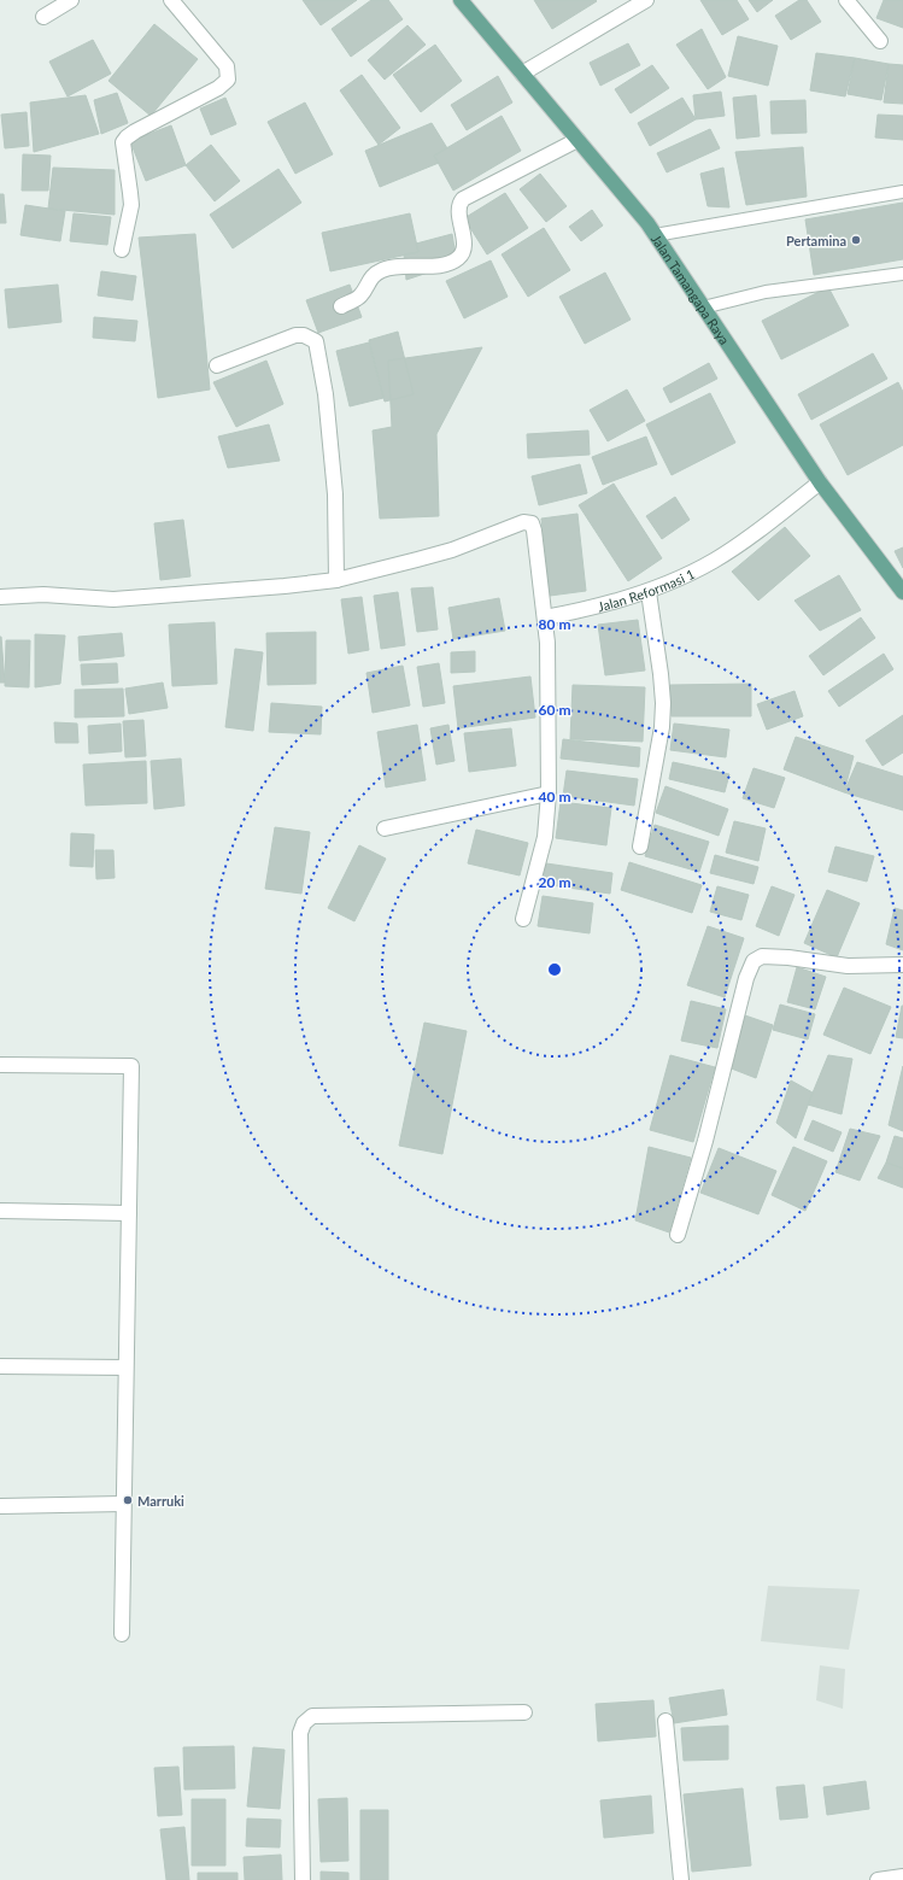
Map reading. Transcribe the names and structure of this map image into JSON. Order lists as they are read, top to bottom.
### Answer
{
  "streets": {
    "main road": ["Jalan Tamangapa Raya"],
    "street": ["Jalan Reformasi 1"]
  },
  "crossings": [
    ["Jalan Tamangapa Raya", "Jalan Reformasi 1"]
  ],
  "places": ["Pertamina", "Marruki"],
  "rings": [
    "80 m",
    "60 m",
    "40 m",
    "20 m"
  ]
}
